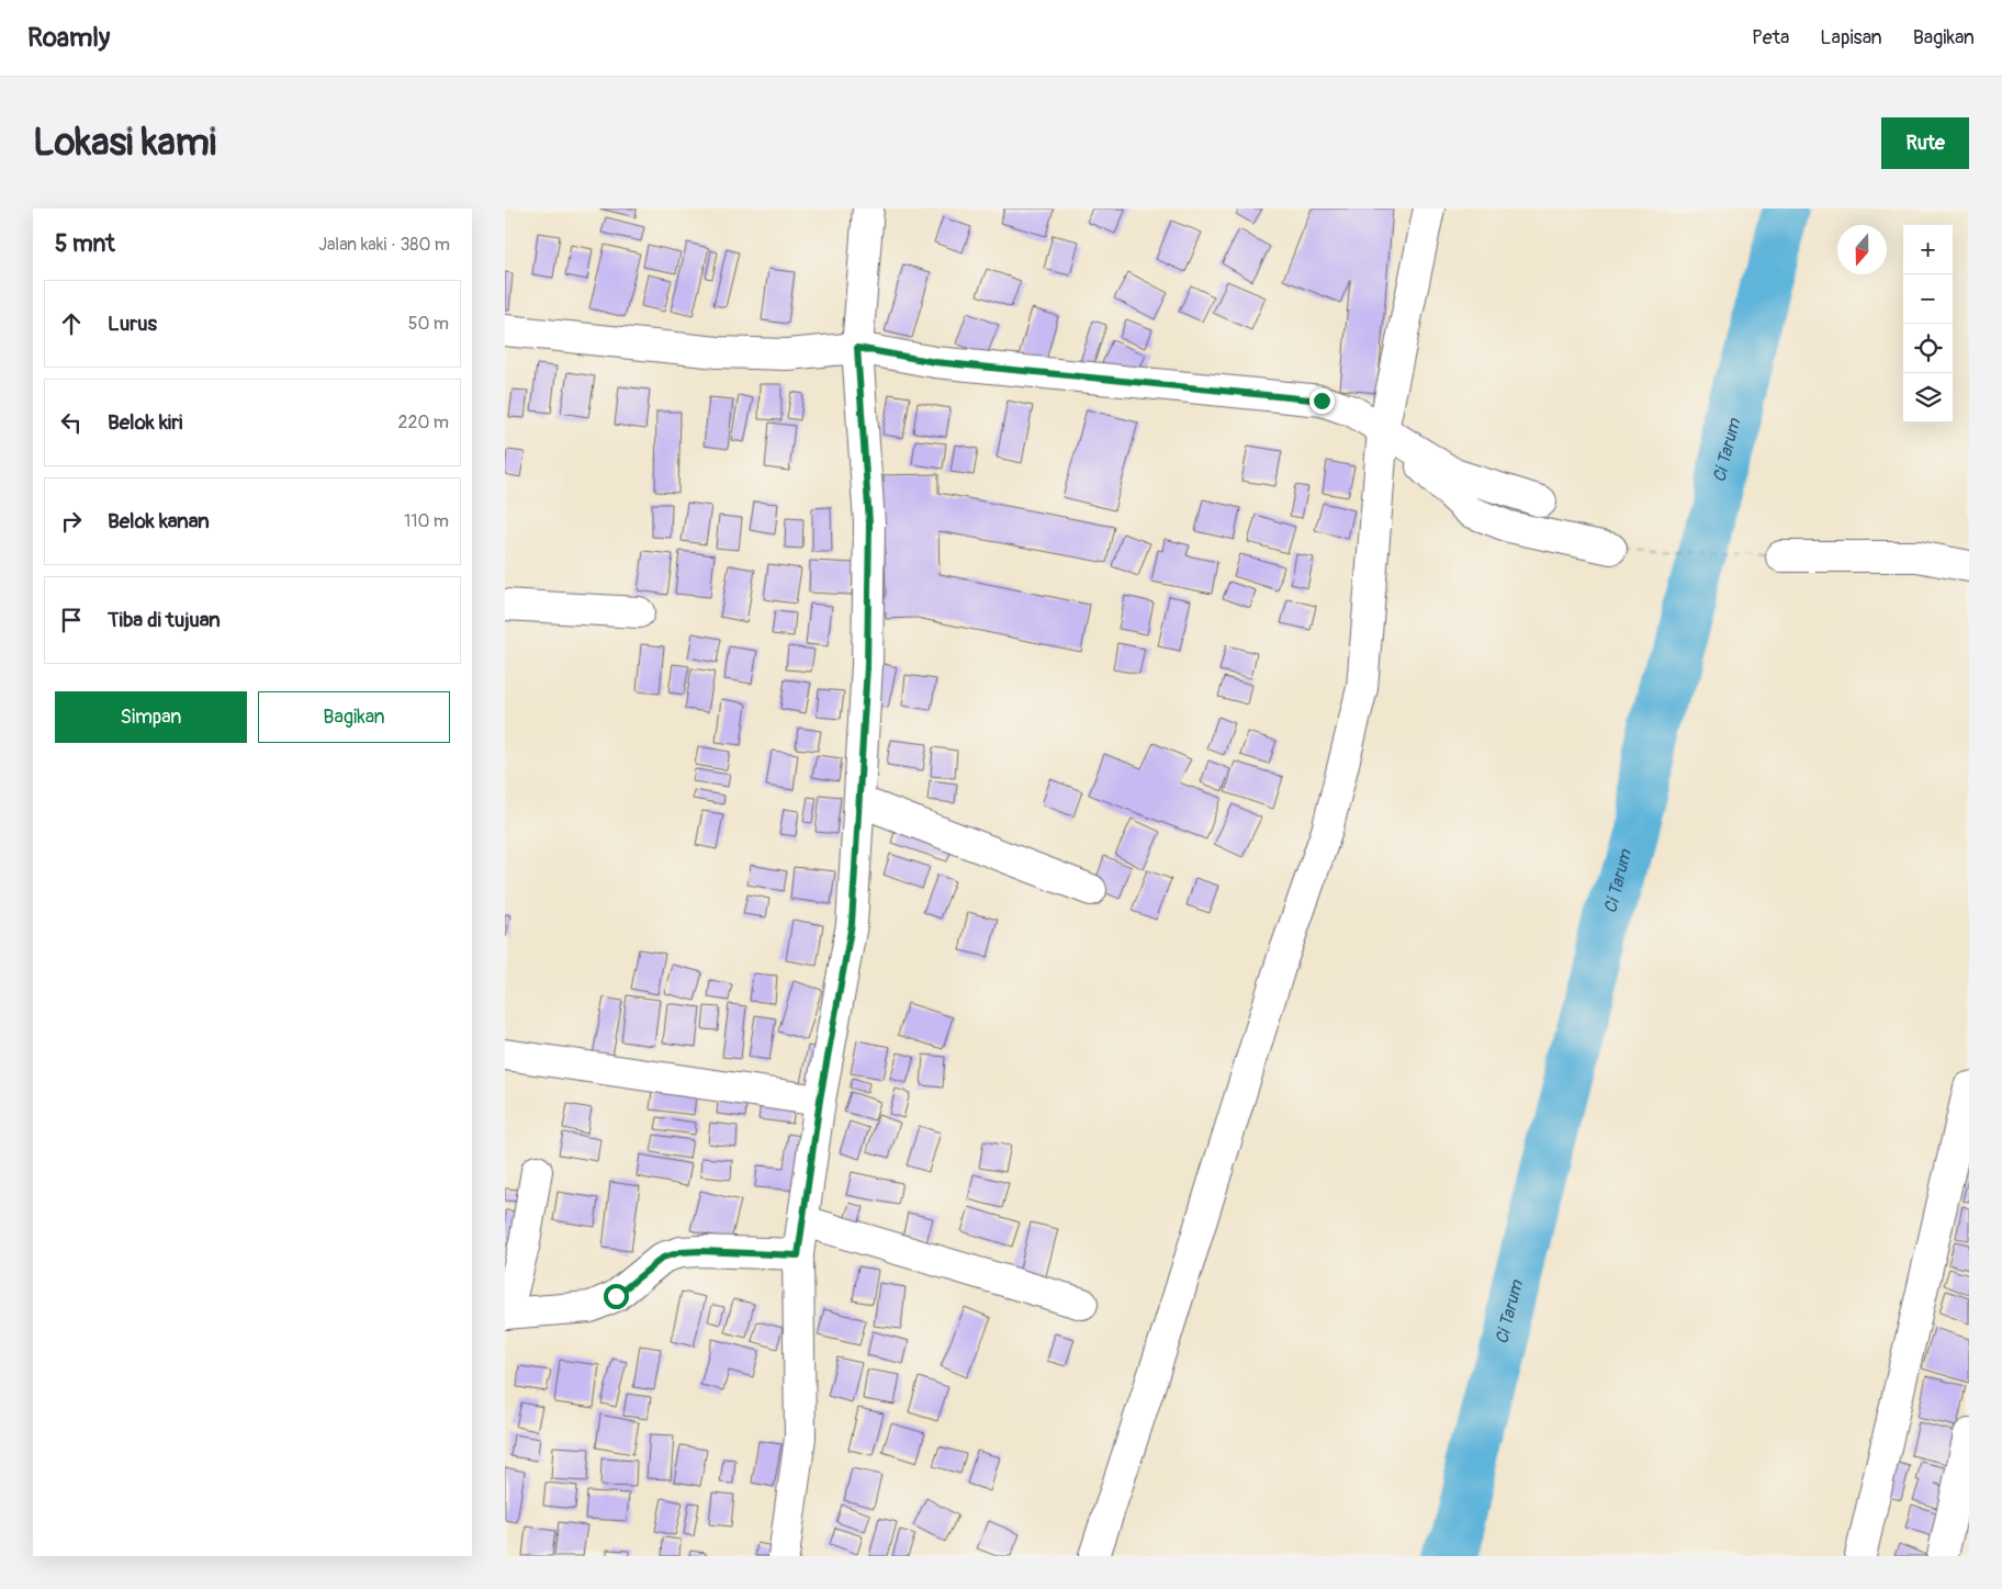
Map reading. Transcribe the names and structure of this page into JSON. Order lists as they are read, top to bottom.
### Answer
{
  "water": ["Ci Tarum"],
  "north": "bottom",
  "page": {
    "header": "Roamly",
    "nav": ["Peta", "Lapisan", "Bagikan"],
    "buttons": [
      "Rute",
      ["Simpan", "Bagikan"]
    ],
    "title": "Lokasi kami",
    "heading": ["5 mnt", "Jalan kaki · 380 m"],
    "map_buttons": ["+", "−"],
    "list": [
      ["Lurus", "50 m"],
      ["Belok kiri", "220 m"],
      ["Belok kanan", "110 m"],
      "Tiba di tujuan"
    ]
  }
}
